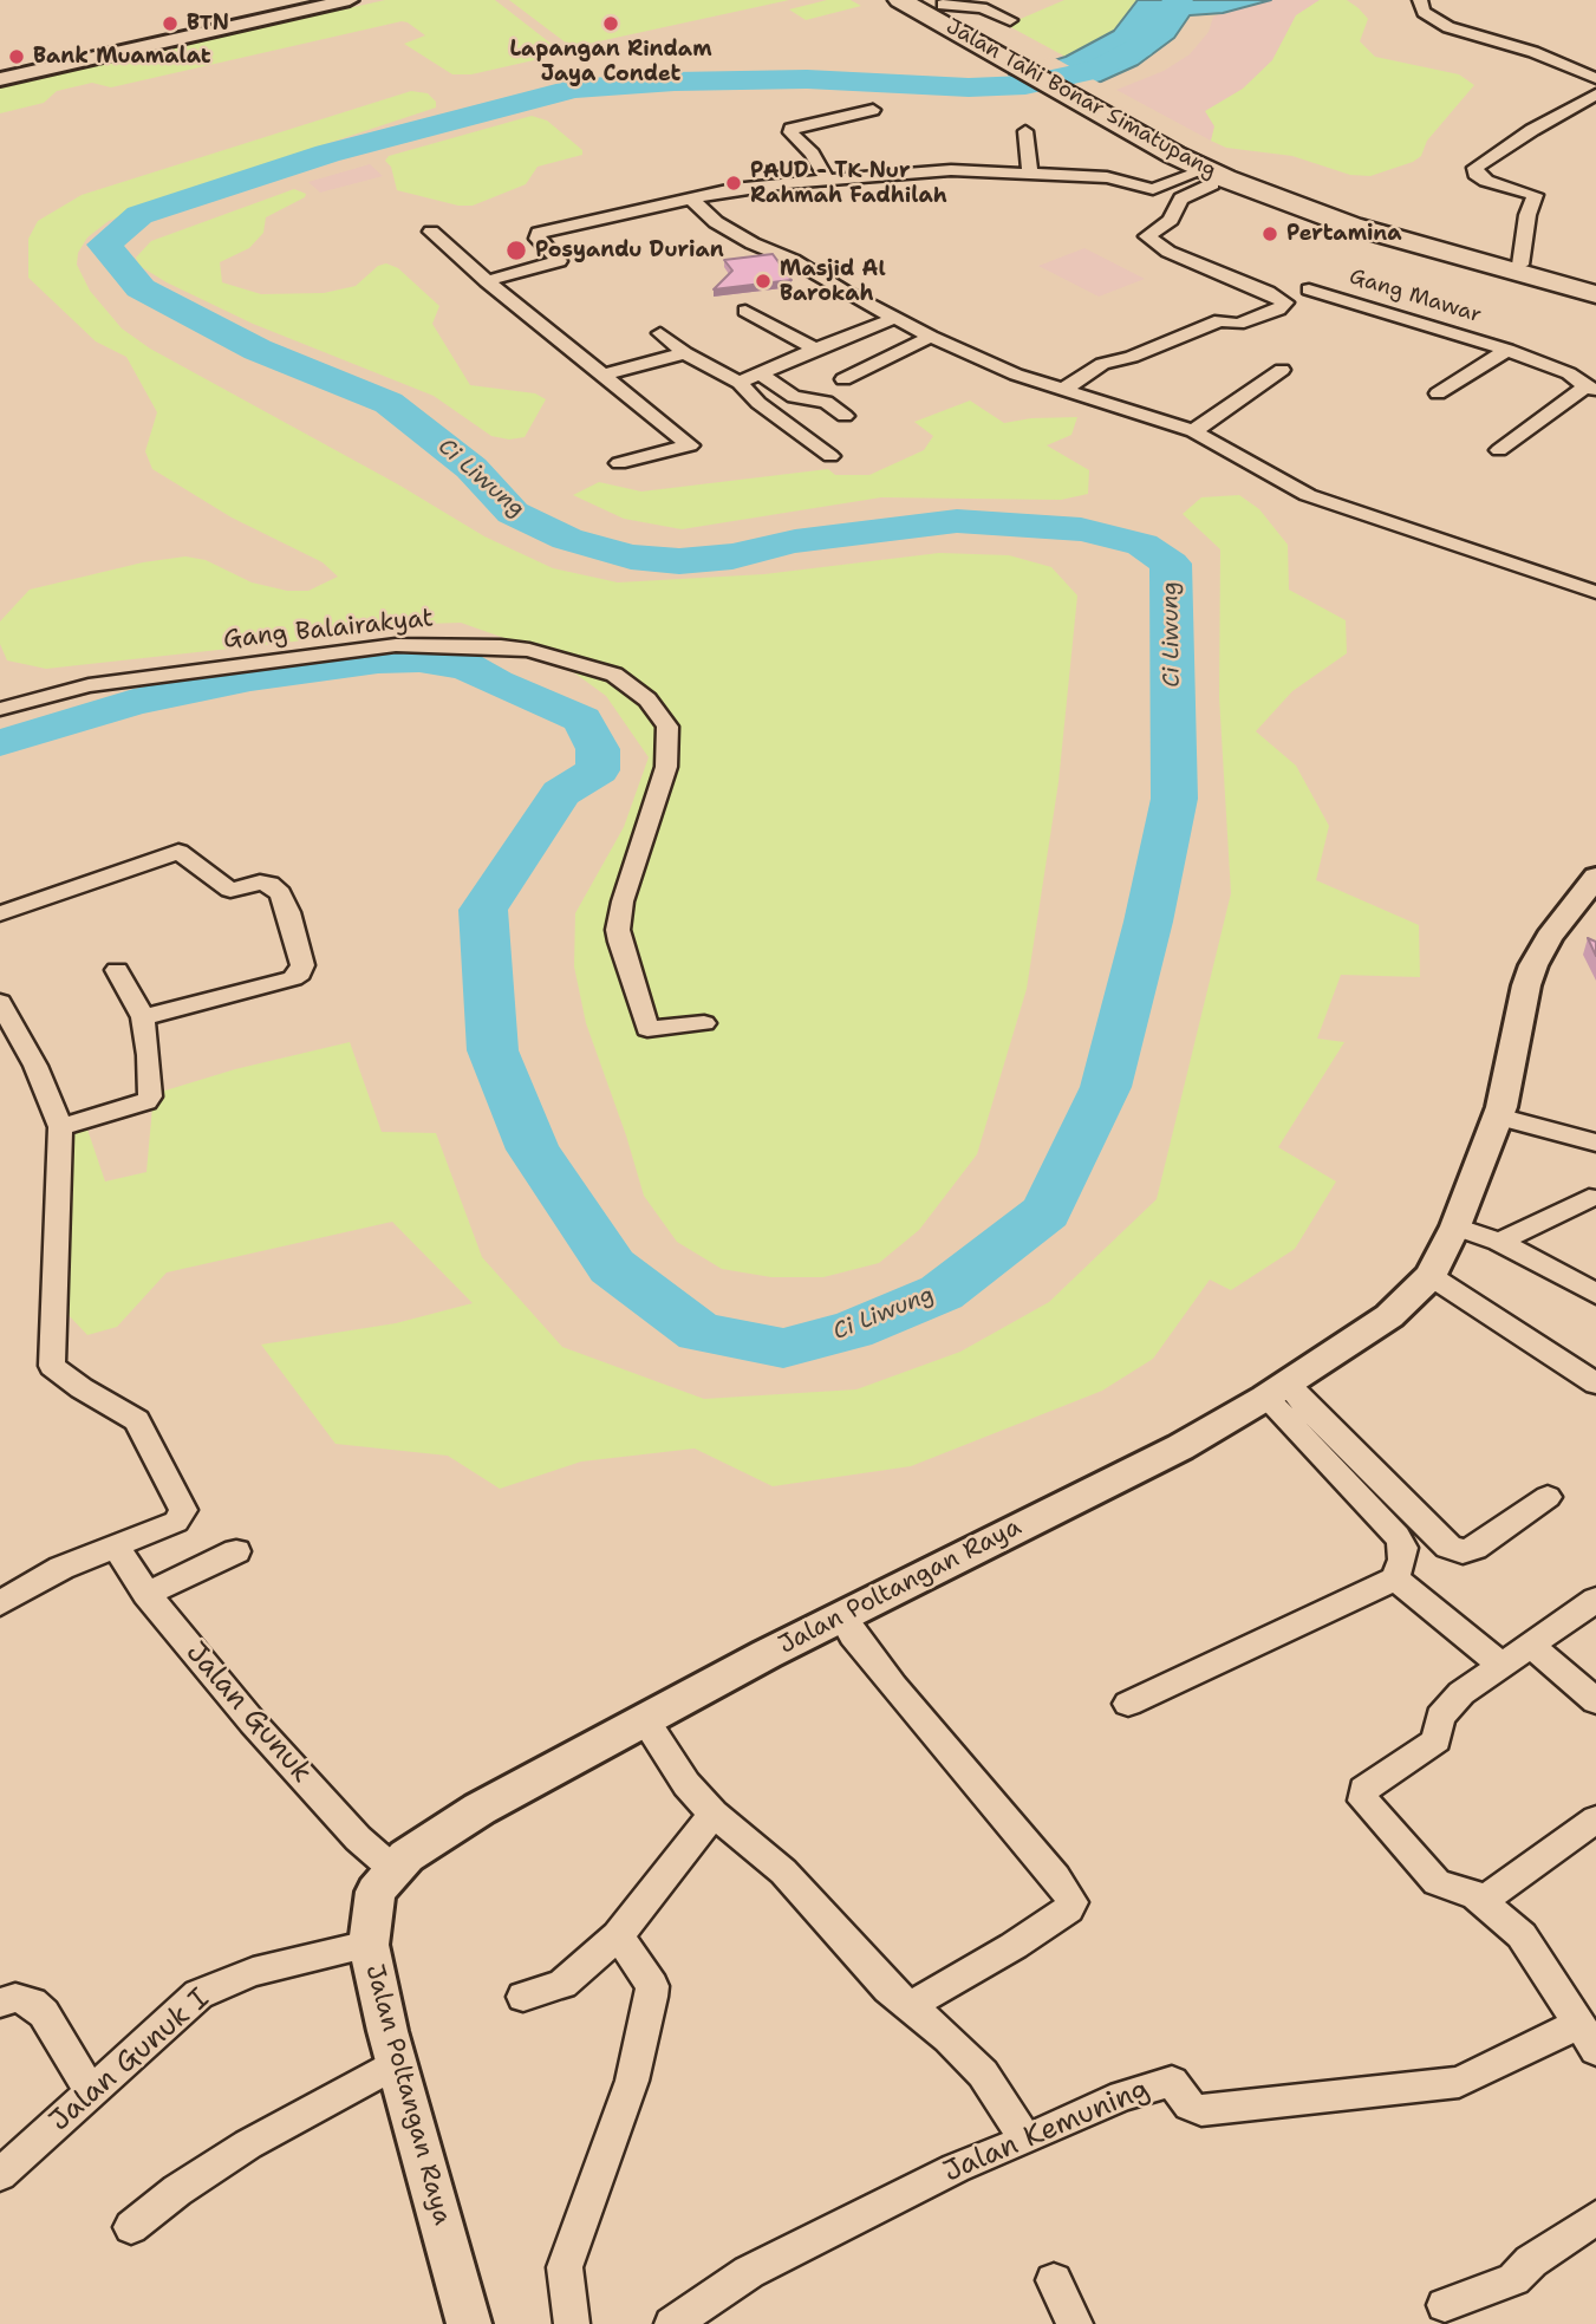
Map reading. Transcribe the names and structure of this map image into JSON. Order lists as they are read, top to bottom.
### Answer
{
  "streets": {
    "highway": ["Jalan Tahi Bonar Simatupang"],
    "street": [
      "Gang Mawar",
      "Gang Balairakyat",
      "Jalan Poltangan Raya",
      "Jalan Gunuk",
      "Jalan Gunuk I",
      "Jalan Kemuning"
    ]
  },
  "crossings": [
    ["Jalan Poltangan Raya", "Jalan Gunuk"],
    ["Jalan Poltangan Raya", "Jalan Gunuk I"]
  ],
  "water": ["Ci Liwung"],
  "places": [
    "BTN",
    "Lapangan Rindam Jaya Condet",
    "Bank Muamalat",
    "PAUD - TK Nur Rahmah Fadhilah",
    "Pertamina",
    "Posyandu Durian",
    "Masjid Al Barokah"
  ]
}
